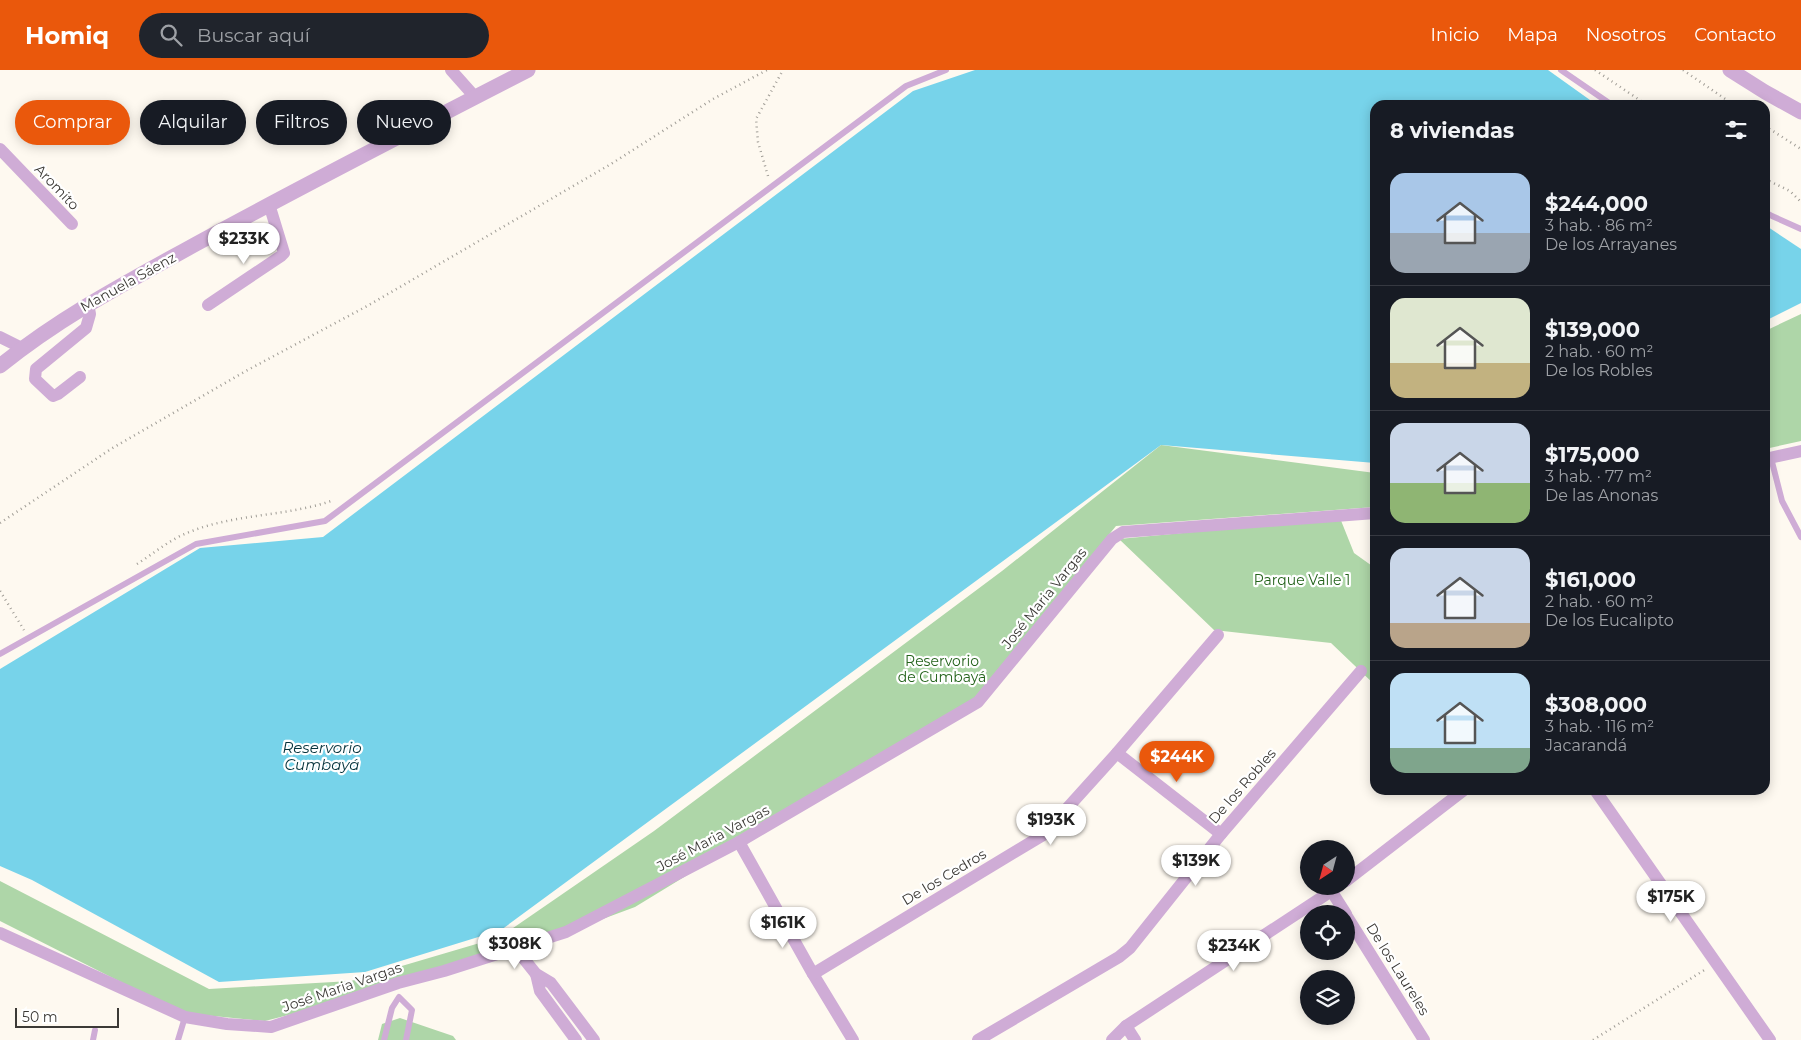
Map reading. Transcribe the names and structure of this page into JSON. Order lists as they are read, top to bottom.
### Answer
{
  "streets": {
    "street": [
      "Aromito",
      "Manuela Sáenz",
      "José Maria Vargas",
      "De los Robles",
      "De los Cedros",
      "De los Laureles"
    ]
  },
  "water": ["Reservorio Cumbayá"],
  "parks": ["Parque Valle 1", "Reservorio de Cumbayá"],
  "scale_bar": "50 m",
  "north": "bottom left",
  "page": {
    "header": "Homiq",
    "search": "Buscar aquí",
    "nav": [
      "Inicio",
      "Mapa",
      "Nosotros",
      "Contacto"
    ],
    "chip": [
      "Comprar",
      "Alquilar",
      "Filtros",
      "Nuevo"
    ],
    "heading": "8 viviendas",
    "list": [
      {
        "name": "$244,000",
        "note": "3 hab. · 86 m² · De los Arrayanes"
      },
      {
        "name": "$139,000",
        "note": "2 hab. · 60 m² · De los Robles"
      },
      {
        "name": "$175,000",
        "note": "3 hab. · 77 m² · De las Anonas"
      },
      {
        "name": "$161,000",
        "note": "2 hab. · 60 m² · De los Eucalipto"
      },
      {
        "name": "$308,000",
        "note": "3 hab. · 116 m² · Jacarandá"
      }
    ],
    "price": [
      "$233K",
      "$244K",
      "$193K",
      "$139K",
      "$175K",
      "$161K",
      "$308K",
      "$234K"
    ],
    "scale": "50 m"
  }
}
